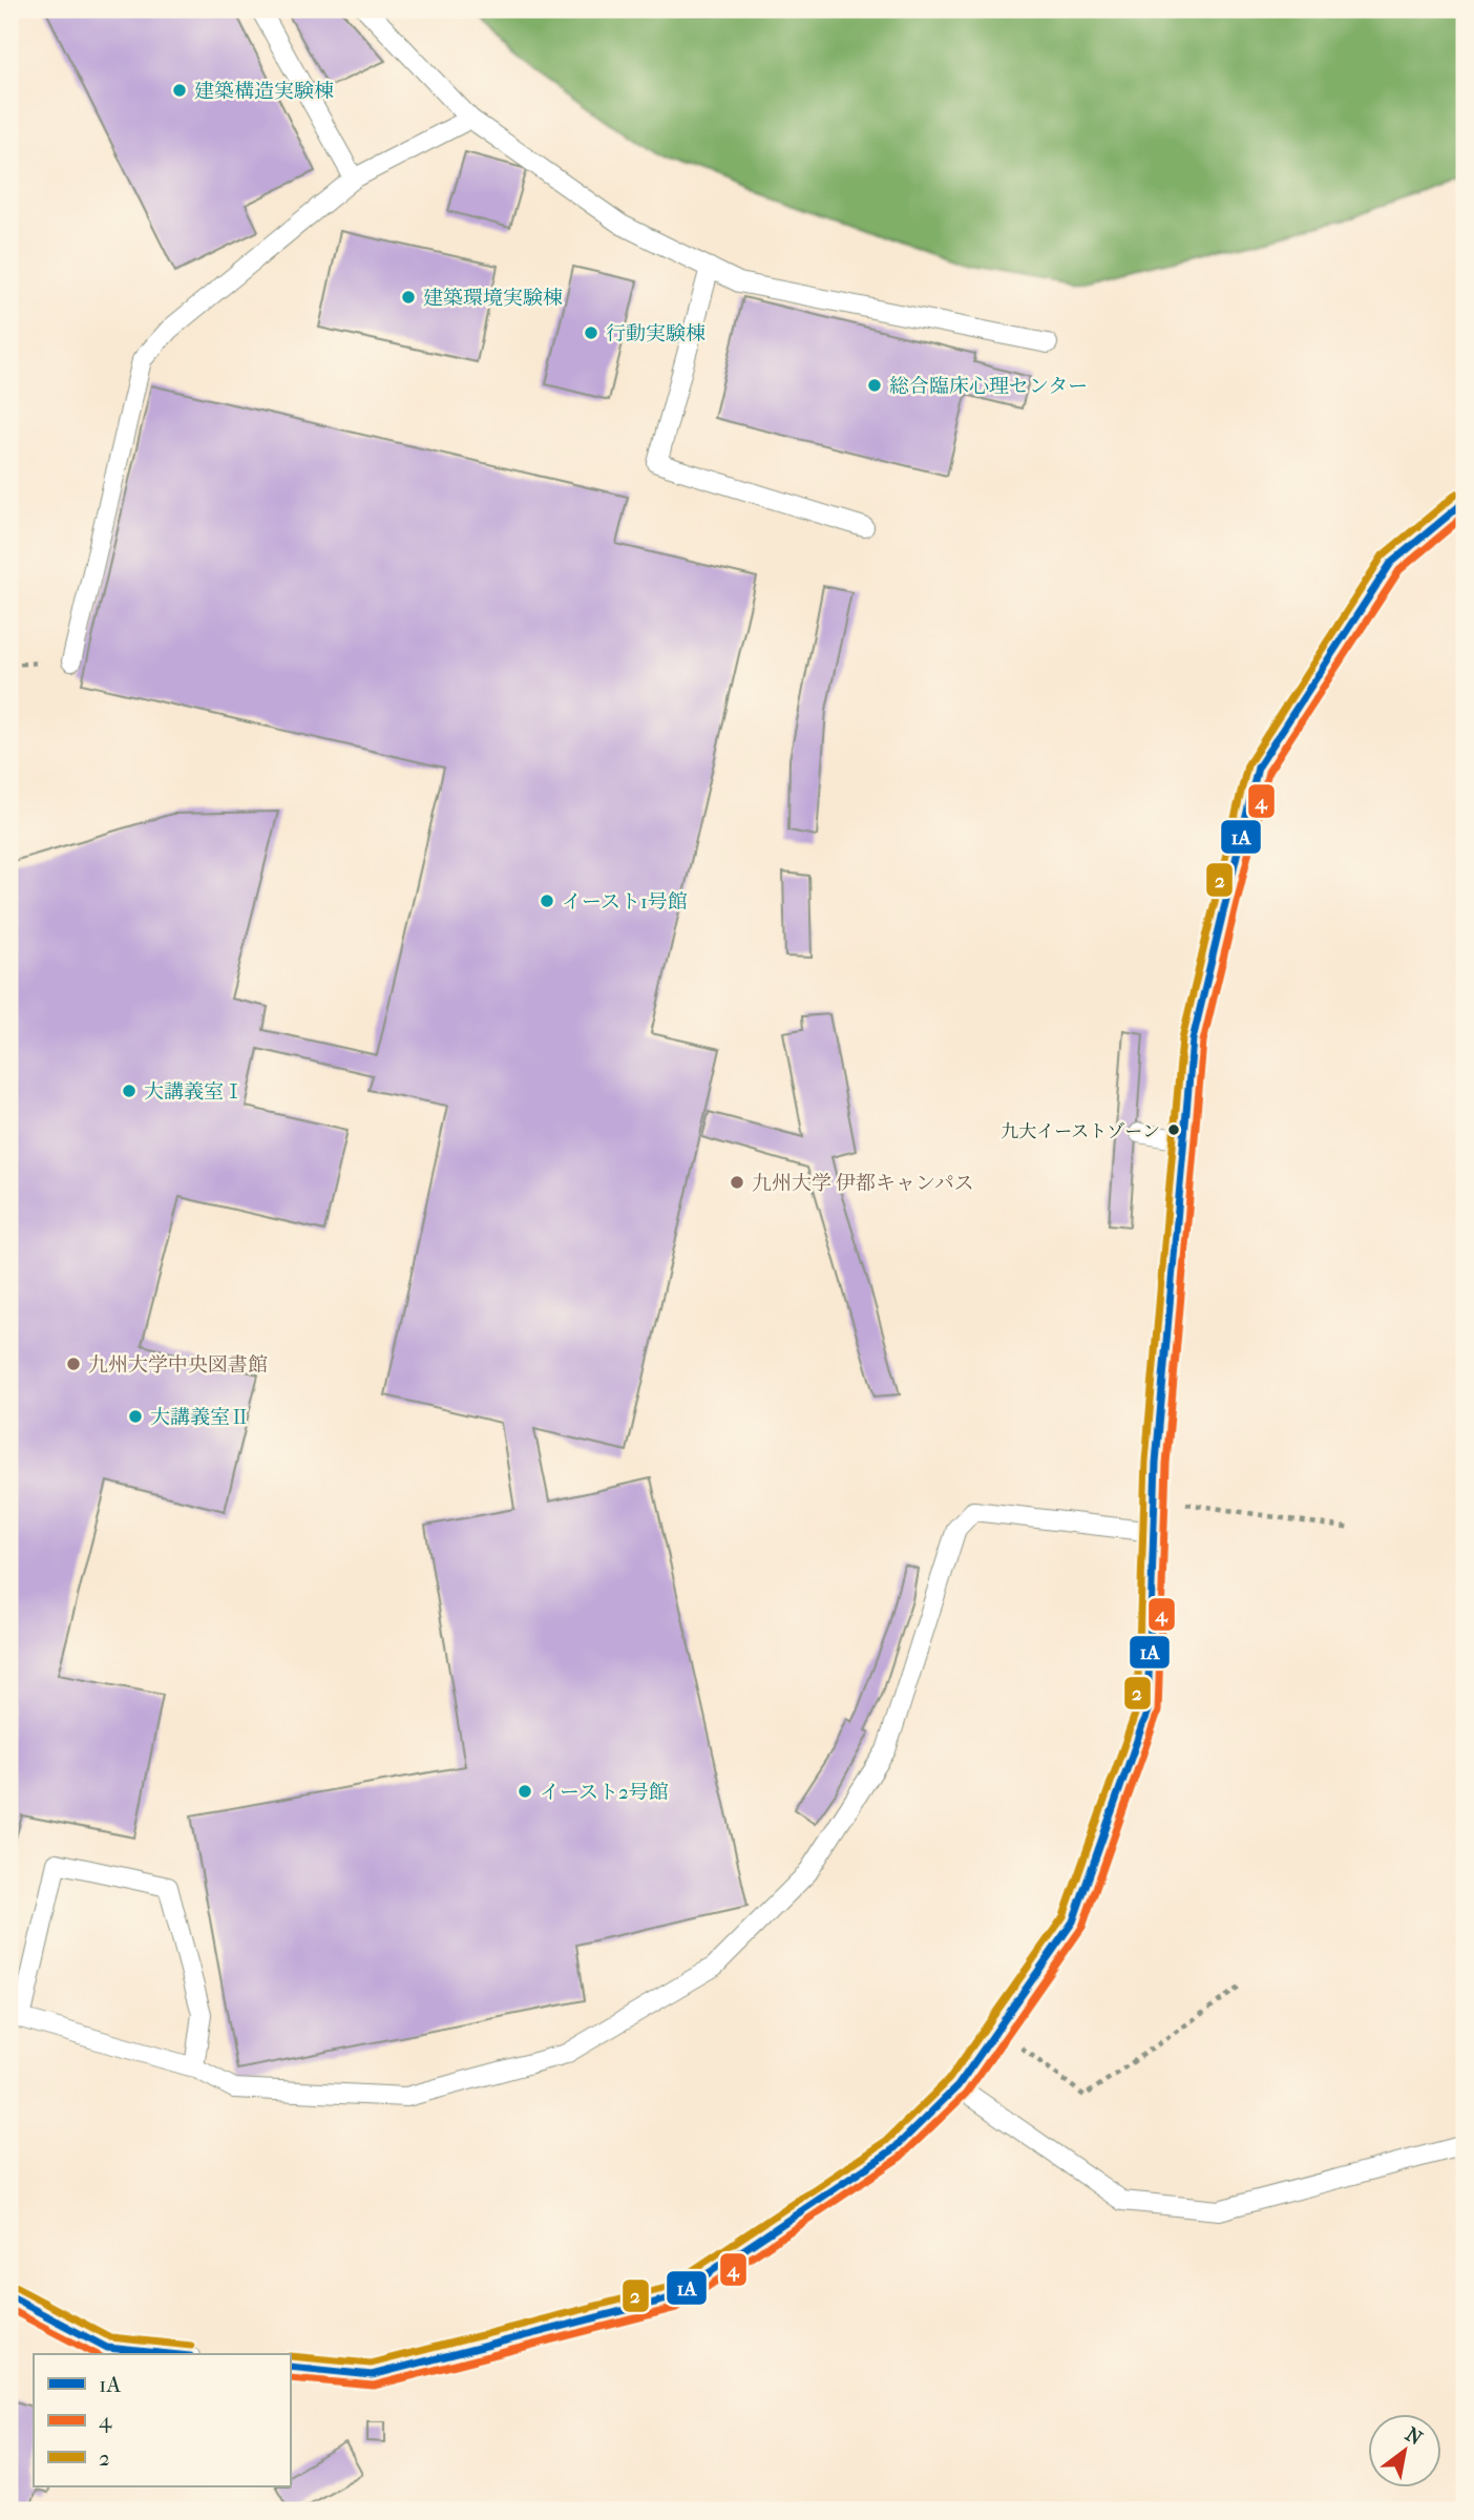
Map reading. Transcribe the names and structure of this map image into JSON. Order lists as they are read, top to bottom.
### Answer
{
  "places": [
    "建築構造実験棟",
    "建築環境実験棟",
    "行動実験棟",
    "総合臨床心理センター",
    "イースト1号館",
    "大講義室Ⅰ",
    "九大イーストゾーン",
    "九州大学 伊都キャンパス",
    "九州大学中央図書館",
    "大講義室Ⅱ",
    "イースト2号館"
  ],
  "lines": ["transit line 2", "transit line 1A", "transit line 4"],
  "legend": ["1A", "4", "2"],
  "north": "top right"
}
